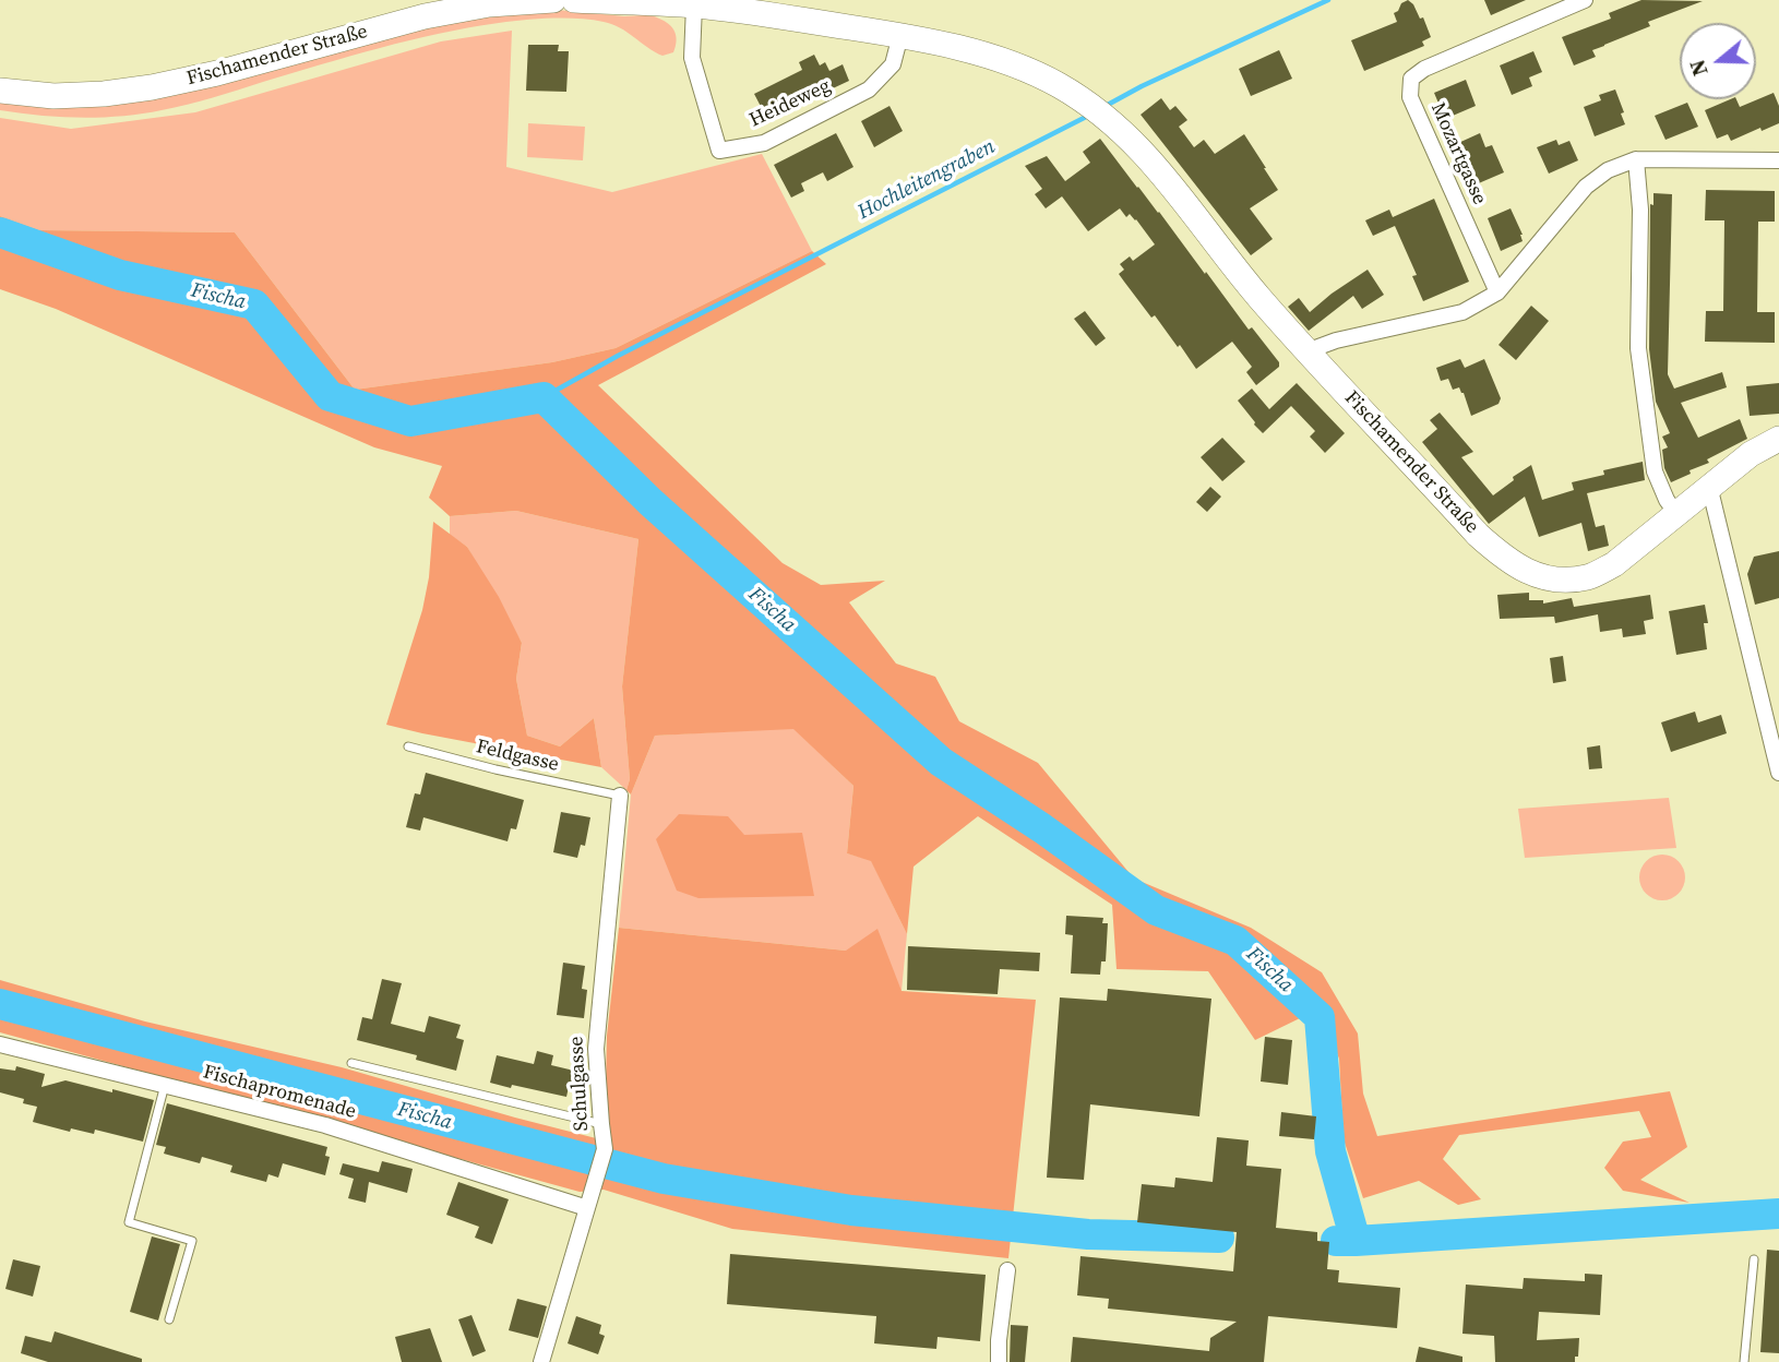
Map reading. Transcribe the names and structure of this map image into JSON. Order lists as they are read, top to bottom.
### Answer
{
  "streets": {
    "main road": ["Fischamender Straße"],
    "street": [
      "Heideweg",
      "Mozartgasse",
      "Schulgasse",
      "Fischapromenade"
    ],
    "lane": ["Feldgasse"]
  },
  "crossings": [
    ["Fischamender Straße", "Heideweg"],
    ["Feldgasse", "Schulgasse"],
    ["Schulgasse", "Fischapromenade"]
  ],
  "water": ["Hochleitengraben", "Fischa"],
  "north": "left"
}
